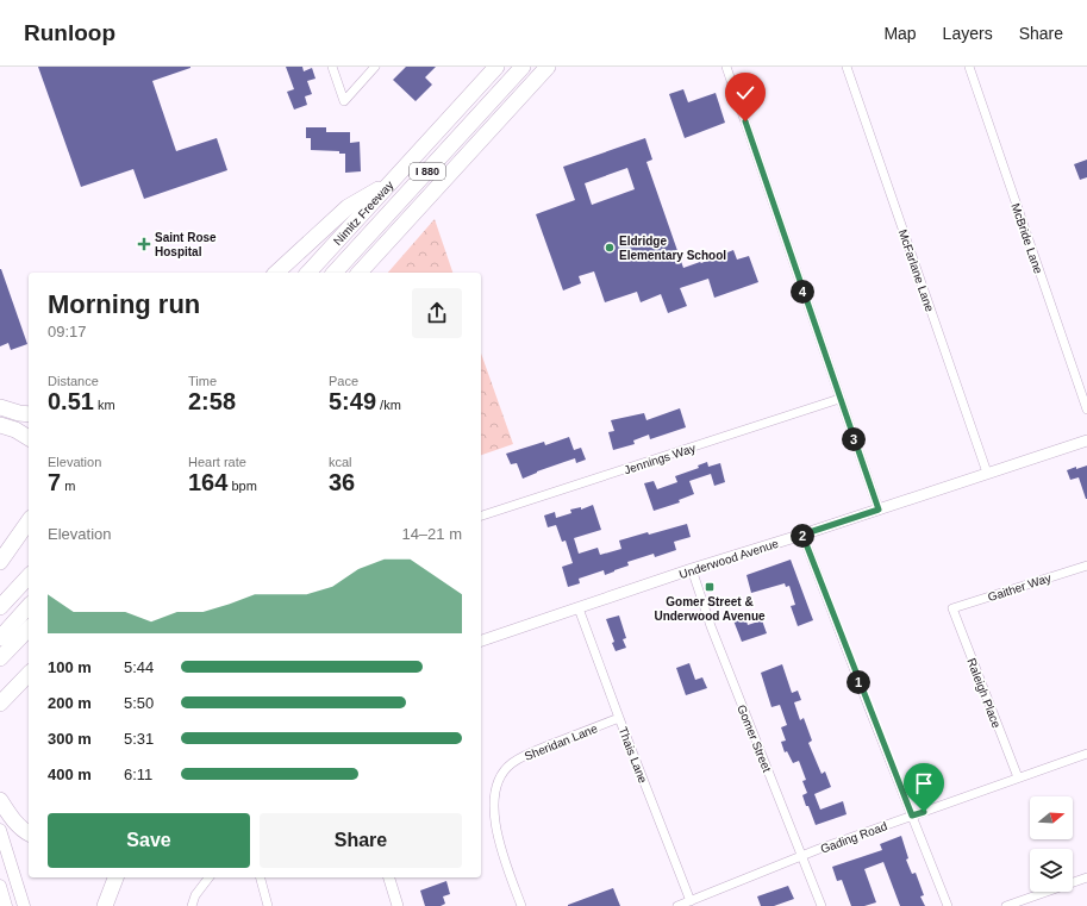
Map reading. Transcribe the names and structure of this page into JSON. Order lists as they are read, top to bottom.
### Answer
{
  "streets": {
    "highway": ["I 880", "Nimitz Freeway"],
    "street": [
      "McBride Lane",
      "McFarlane Lane",
      "Jennings Way",
      "Underwood Avenue",
      "Gaither Way",
      "Raleigh Place",
      "Gomer Street",
      "Sheridan Lane",
      "Thais Lane",
      "Gading Road"
    ]
  },
  "crossings": [
    ["McFarlane Lane", "Underwood Avenue"],
    ["Underwood Avenue", "Gomer Street"],
    ["Underwood Avenue", "Thais Lane"],
    ["Gaither Way", "Raleigh Place"],
    ["Raleigh Place", "Gading Road"],
    ["Gomer Street", "Gading Road"],
    ["Sheridan Lane", "Thais Lane"],
    ["Thais Lane", "Gading Road"]
  ],
  "places": {
    "health": ["Saint Rose Hospital"],
    "other": ["Eldridge Elementary School"],
    "transit": ["Gomer Street & Underwood Avenue"]
  },
  "north": "right",
  "page": {
    "header": "Runloop",
    "nav": ["Map", "Layers", "Share"],
    "heading": ["Morning run", "09:17"],
    "pins": [
      "4",
      "3",
      "2",
      "1"
    ],
    "stats": [
      ["Distance", "0.51 km"],
      ["Time", "2:58"],
      ["Pace", "5:49 /km"],
      ["Elevation", "7 m"],
      ["Heart rate", "164 bpm"],
      ["kcal", "36"]
    ],
    "chart": ["Elevation", "14–21 m"],
    "list": [
      {
        "name": "100 m",
        "note": "5:44"
      },
      {
        "name": "200 m",
        "note": "5:50"
      },
      {
        "name": "300 m",
        "note": "5:31"
      },
      {
        "name": "400 m",
        "note": "6:11"
      }
    ],
    "buttons": ["Save", "Share"]
  }
}
